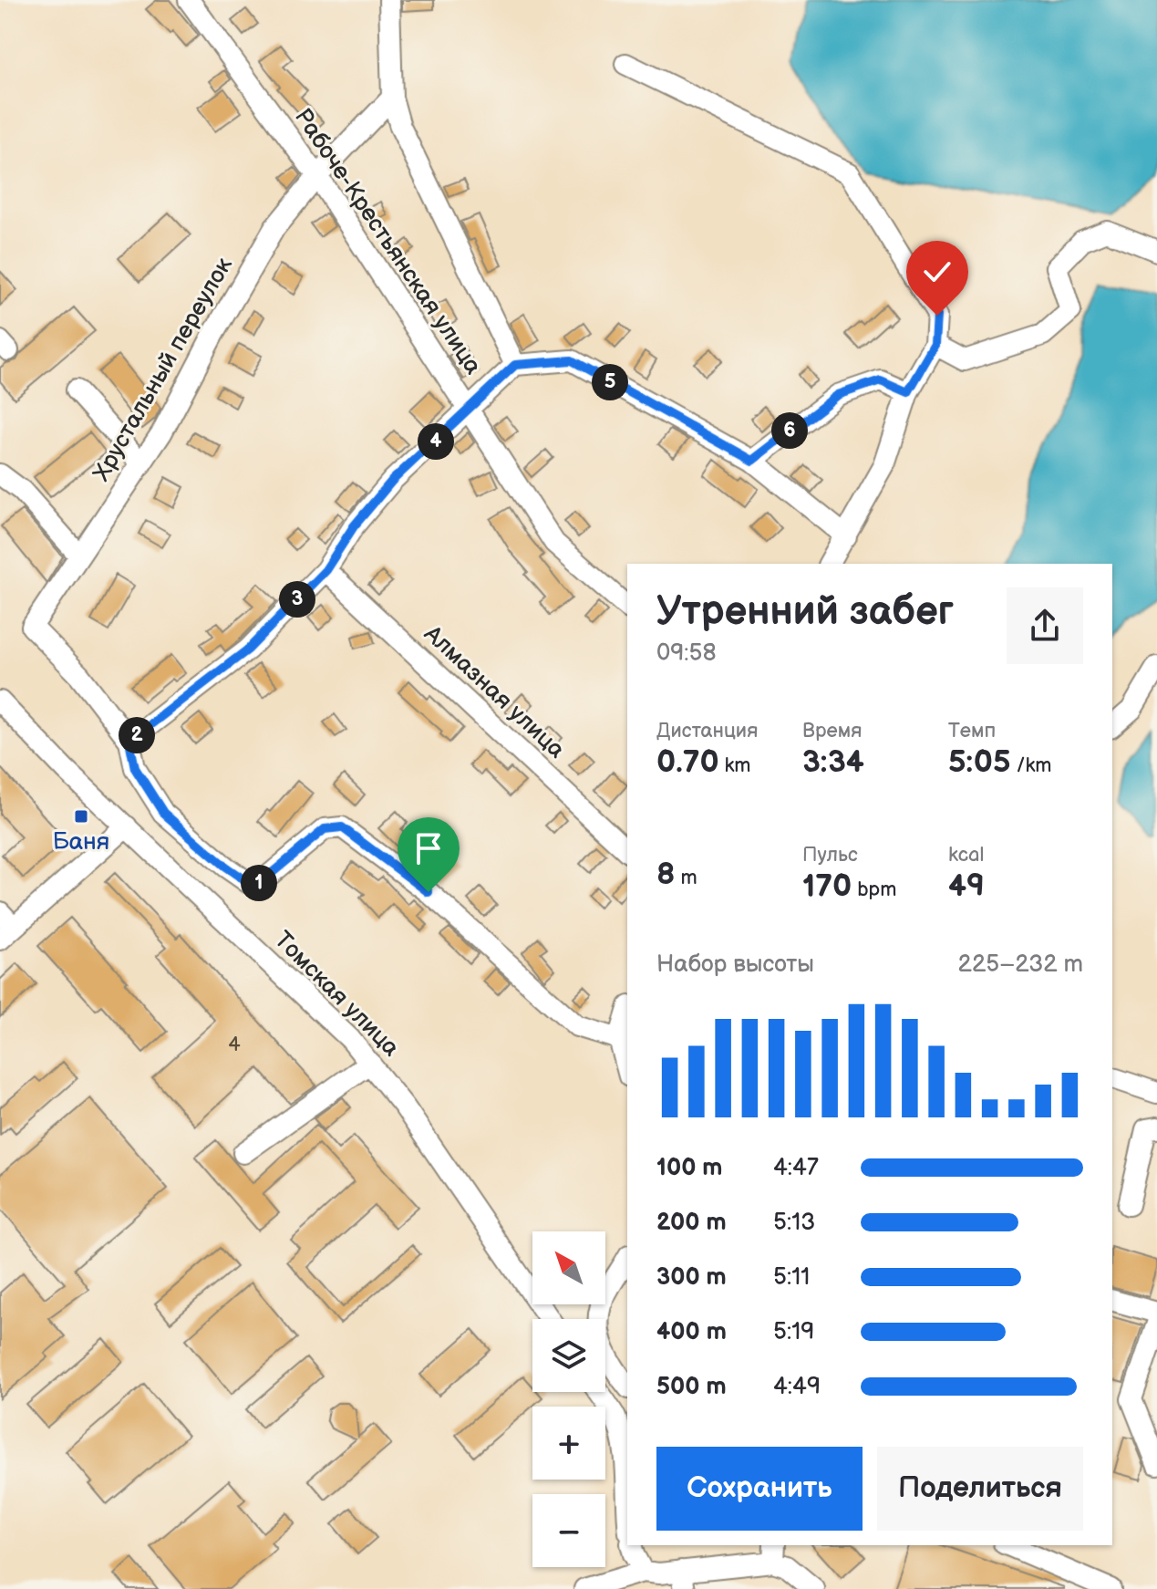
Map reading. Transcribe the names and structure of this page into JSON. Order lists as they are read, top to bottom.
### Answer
{
  "streets": {
    "street": [
      "Рабоче-Крестьянская улица",
      "Хрустальный переулок",
      "Алмазная улица",
      "Томская улица"
    ]
  },
  "crossings": [
    ["Рабоче-Крестьянская улица", "Хрустальный переулок"]
  ],
  "places": {
    "transit": ["Баня"]
  },
  "house_numbers": ["4"],
  "north": "top left",
  "page": {
    "pins": [
      "5",
      "6",
      "4",
      "3",
      "2",
      "1"
    ],
    "heading": ["Утренний забег", "09:58"],
    "stats": [
      ["Дистанция", "0.70 km"],
      ["Время", "3:34"],
      ["Темп", "5:05 /km"],
      ["8 m"],
      ["Пульс", "170 bpm"],
      ["kcal", "49"]
    ],
    "chart": ["Набор высоты", "225–232 m"],
    "list": [
      {
        "name": "100 m",
        "note": "4:47"
      },
      {
        "name": "200 m",
        "note": "5:13"
      },
      {
        "name": "300 m",
        "note": "5:11"
      },
      {
        "name": "400 m",
        "note": "5:19"
      },
      {
        "name": "500 m",
        "note": "4:49"
      }
    ],
    "map_buttons": ["+", "−"],
    "buttons": ["Сохранить", "Поделиться"]
  }
}
